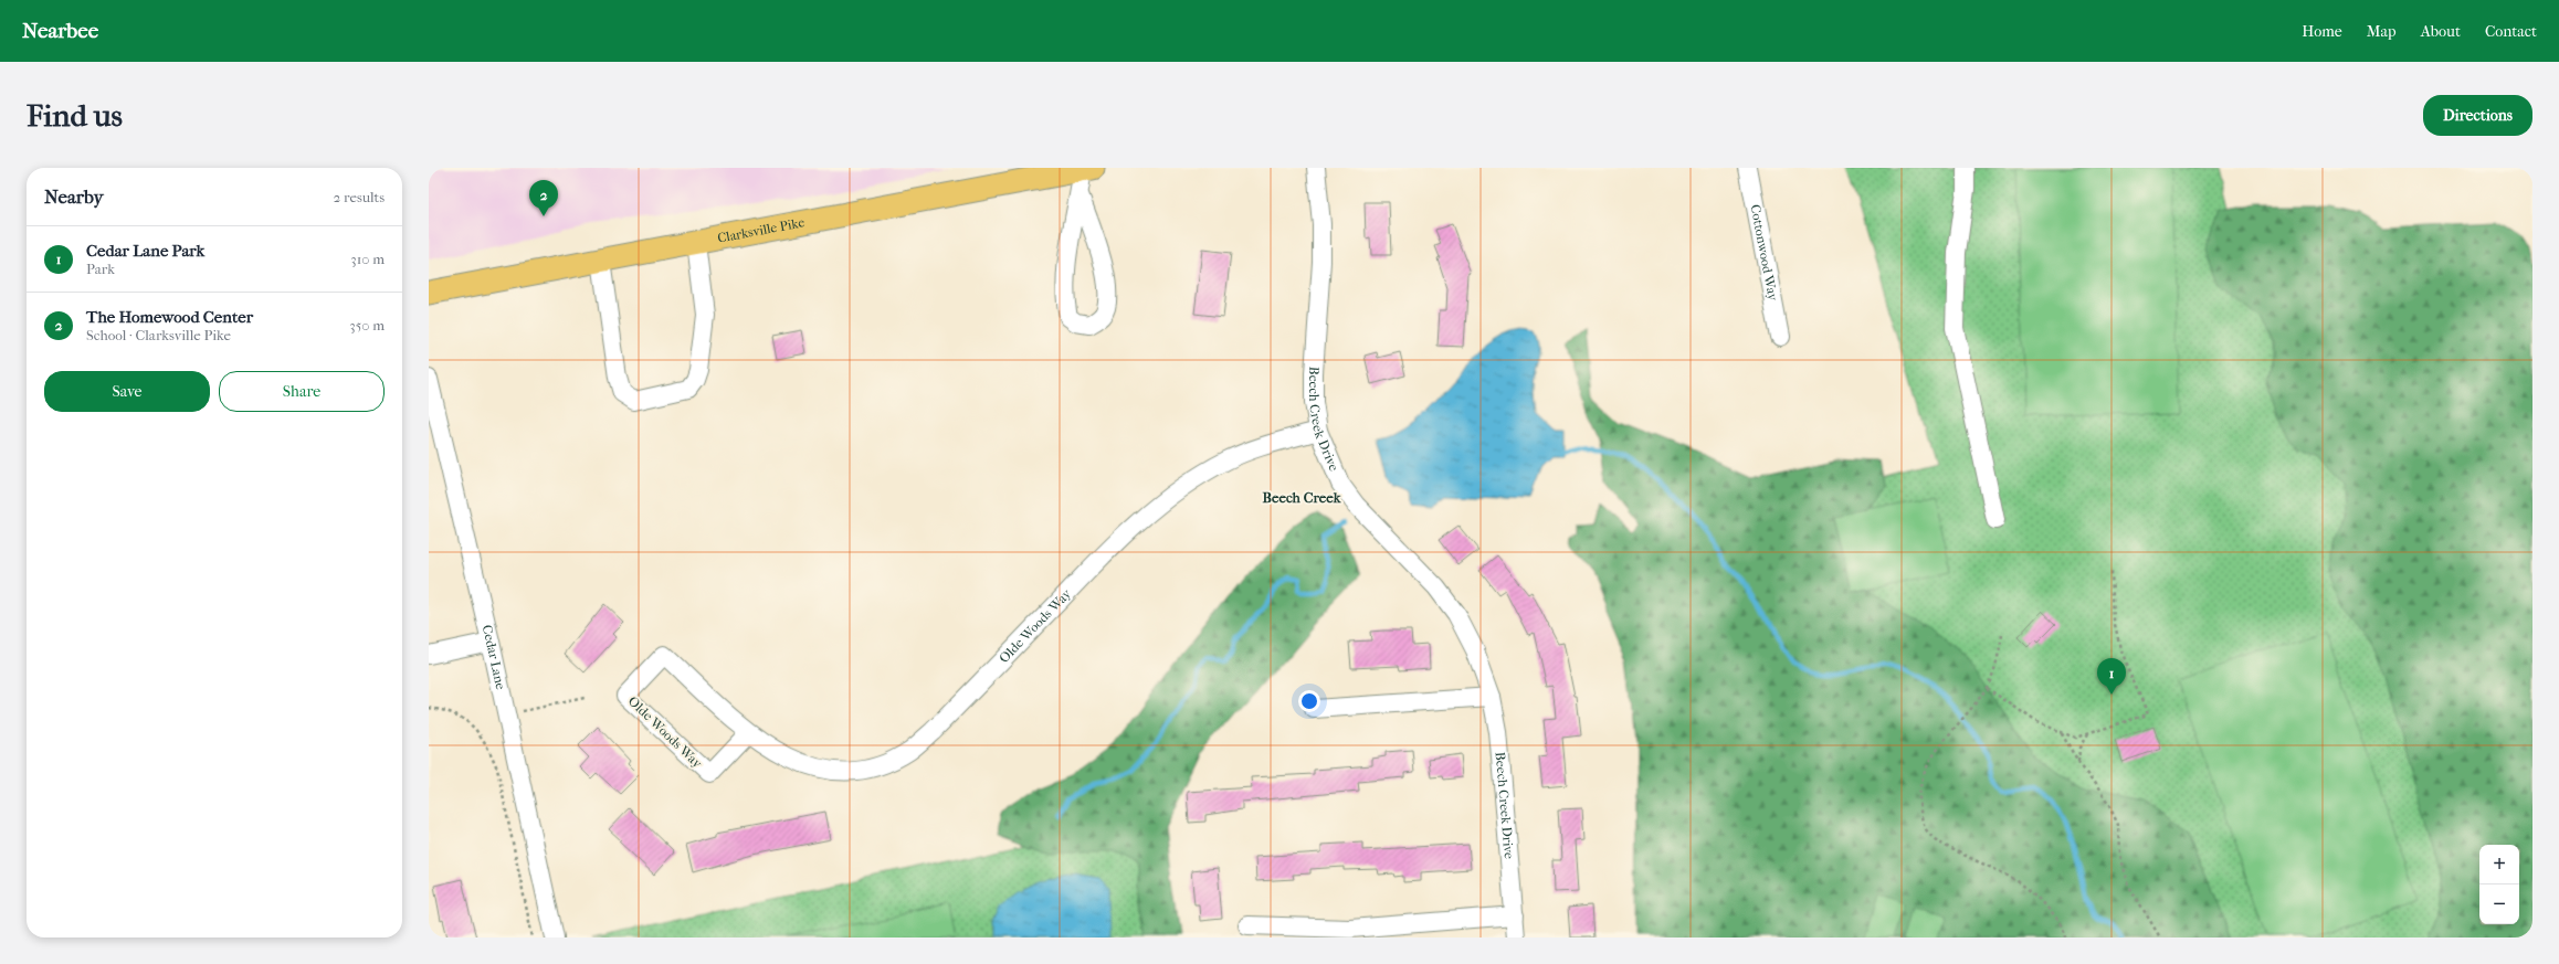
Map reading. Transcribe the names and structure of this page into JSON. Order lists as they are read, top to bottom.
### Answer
{
  "streets": {
    "main road": ["Clarksville Pike"],
    "street": [
      "Cottonwood Way",
      "Beech Creek Drive",
      "Olde Woods Way",
      "Cedar Lane"
    ]
  },
  "crossings": [
    ["Beech Creek Drive", "Olde Woods Way"]
  ],
  "districts": ["Beech Creek"],
  "page": {
    "header": "Nearbee",
    "nav": [
      "Home",
      "Map",
      "About",
      "Contact"
    ],
    "buttons": [
      "Directions",
      ["Save", "Share"]
    ],
    "title": "Find us",
    "heading": ["Nearby", "2 results"],
    "pins": ["2", "1"],
    "list": [
      {
        "mark": "1",
        "name": "Cedar Lane Park",
        "note": "Park",
        "value": "310 m"
      },
      {
        "mark": "2",
        "name": "The Homewood Center",
        "note": "School · Clarksville Pike",
        "value": "350 m"
      }
    ],
    "map_buttons": ["+", "−"]
  }
}
